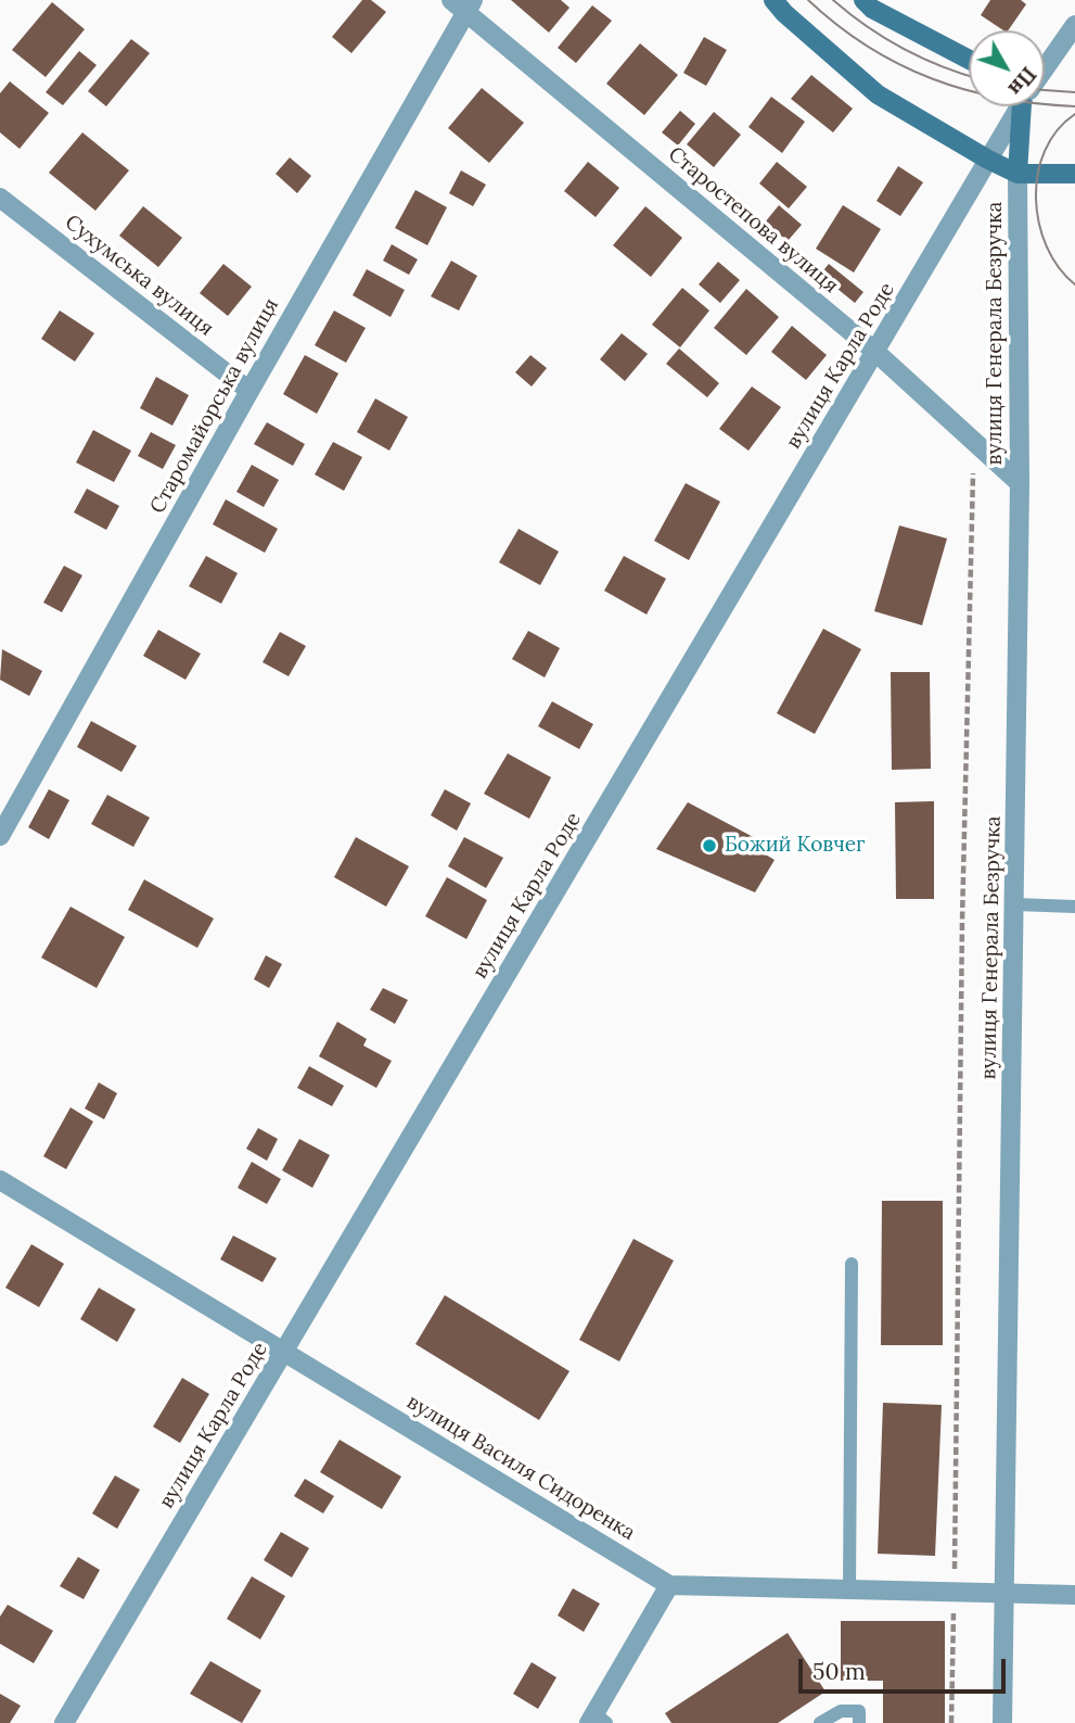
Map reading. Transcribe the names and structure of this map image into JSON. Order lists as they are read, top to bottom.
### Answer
{
  "streets": {
    "street": [
      "Старостепова вулиця",
      "Сухумська вулиця",
      "вулиця Генерала Безручка",
      "вулиця Карла Роде",
      "Старомайорська вулиця",
      "вулиця Василя Сидоренка"
    ]
  },
  "crossings": [
    ["Старостепова вулиця", "вулиця Генерала Безручка"],
    ["Старостепова вулиця", "вулиця Карла Роде"],
    ["Старостепова вулиця", "Старомайорська вулиця"],
    ["Сухумська вулиця", "Старомайорська вулиця"],
    ["вулиця Генерала Безручка", "вулиця Василя Сидоренка"],
    ["вулиця Карла Роде", "вулиця Василя Сидоренка"]
  ],
  "places": ["Божий Ковчег"],
  "scale_bar": "50 m",
  "north": "bottom right"
}
